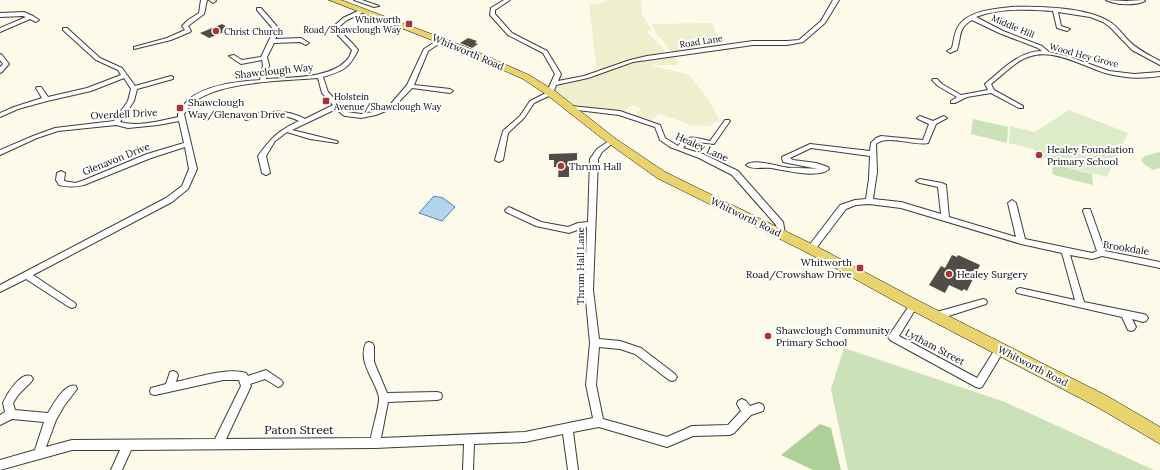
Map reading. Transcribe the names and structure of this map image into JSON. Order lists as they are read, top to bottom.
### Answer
{
  "streets": {
    "main road": ["Whitworth Road"],
    "street": [
      "Middle Hill",
      "Road Lane",
      "Wood Hey Grove",
      "Shawclough Way",
      "Overdell Drive",
      "Healey Lane",
      "Glenavon Drive",
      "Brookdale",
      "Thrum Hall Lane",
      "Lytham Street",
      "Paton Street"
    ]
  },
  "crossings": [
    ["Middle Hill", "Wood Hey Grove"],
    ["Road Lane", "Whitworth Road"],
    ["Whitworth Road", "Shawclough Way"],
    ["Whitworth Road", "Healey Lane"],
    ["Whitworth Road", "Brookdale"],
    ["Whitworth Road", "Thrum Hall Lane"],
    ["Whitworth Road", "Lytham Street"],
    ["Shawclough Way", "Overdell Drive"],
    ["Thrum Hall Lane", "Paton Street"]
  ],
  "places": {
    "transit": [
      "Whitworth Road/Shawclough Way",
      "Holstein Avenue/Shawclough Way",
      "Shawclough Way/Glenavon Drive",
      "Whitworth Road/Crowshaw Drive"
    ],
    "other": [
      "Christ Church",
      "Healey Foundation Primary School",
      "Thrum Hall",
      "Healey Surgery",
      "Shawclough Community Primary School"
    ]
  }
}
